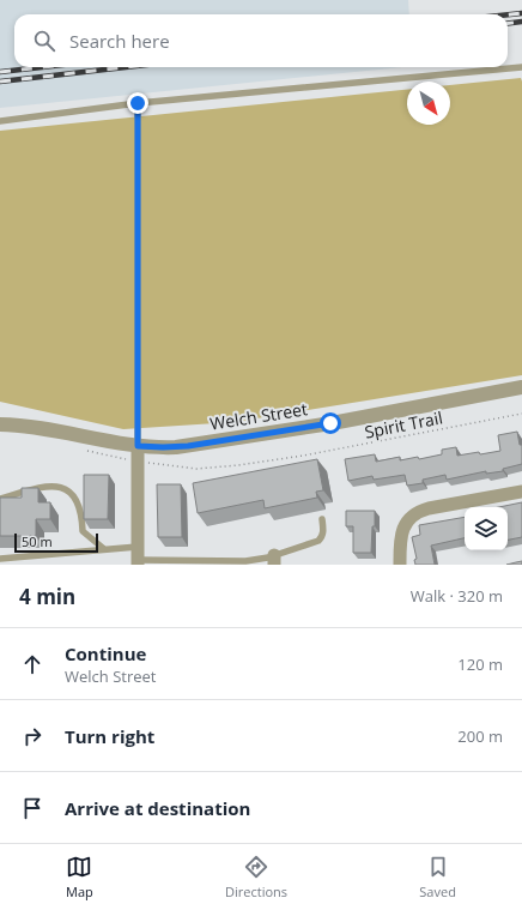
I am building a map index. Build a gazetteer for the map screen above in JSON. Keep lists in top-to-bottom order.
{
  "streets": {
    "street": ["Welch Street"],
    "path": ["Spirit Trail"]
  },
  "scale_bar": "50 m",
  "north": "bottom right",
  "page": {
    "search": "Search here",
    "scale": "50 m",
    "heading": ["4 min", "Walk · 320 m"],
    "list": [
      ["Continue", "Welch Street", "120 m"],
      ["Turn right", "200 m"],
      "Arrive at destination"
    ],
    "nav": ["Map", "Directions", "Saved"]
  }
}
